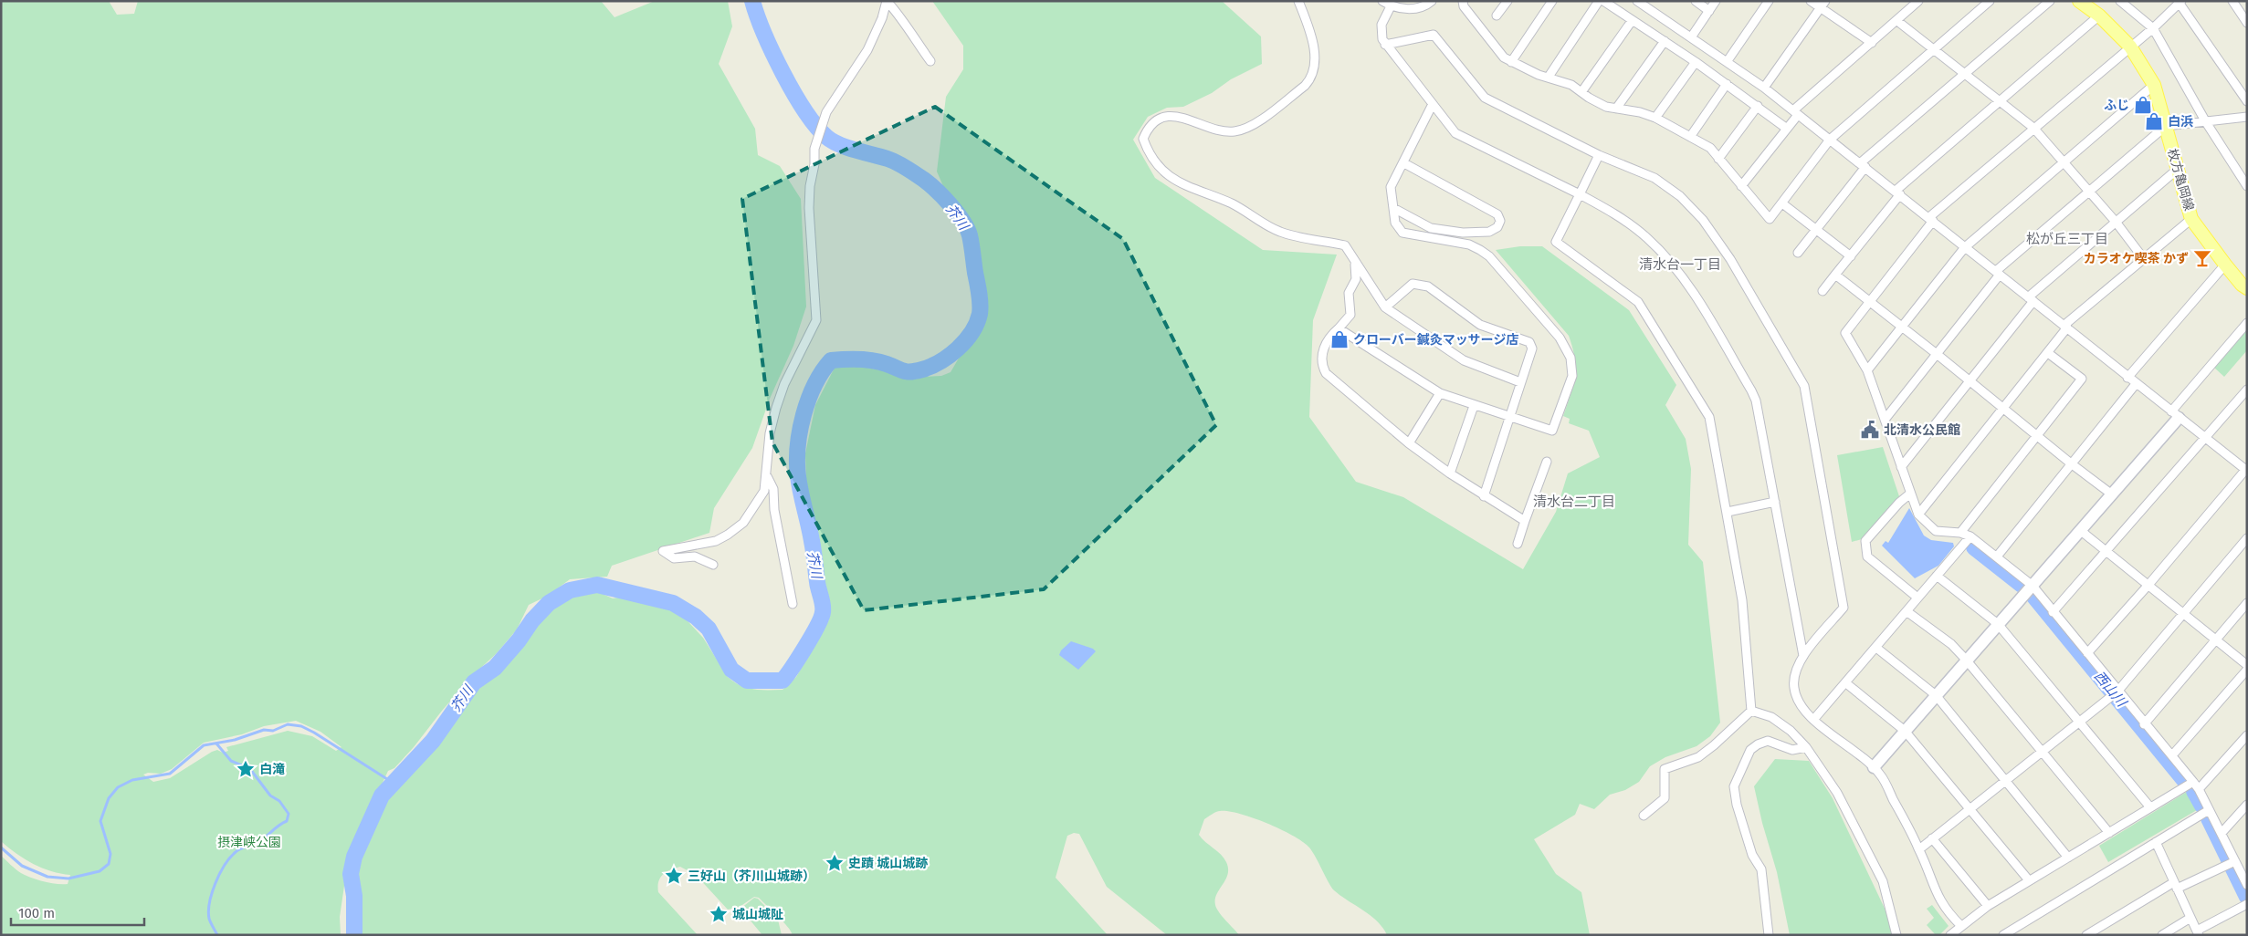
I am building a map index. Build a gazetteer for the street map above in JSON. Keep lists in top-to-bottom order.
{
  "streets": {
    "main road": ["枚方亀岡線"]
  },
  "districts": ["松が丘三丁目", "清水台一丁目", "清水台二丁目"],
  "water": ["芥川", "西山川"],
  "parks": ["摂津峡公園"],
  "places": {
    "shop": ["ふじ", "白浜", "クローバー鍼灸マッサージ店"],
    "bar": ["カラオケ喫茶 かず"],
    "public building": ["北清水公民館"],
    "place": [
      "白滝",
      "史蹟 城山城跡",
      "三好山（芥川山城跡）",
      "城山城阯"
    ]
  },
  "scale_bar": "100 m"
}
